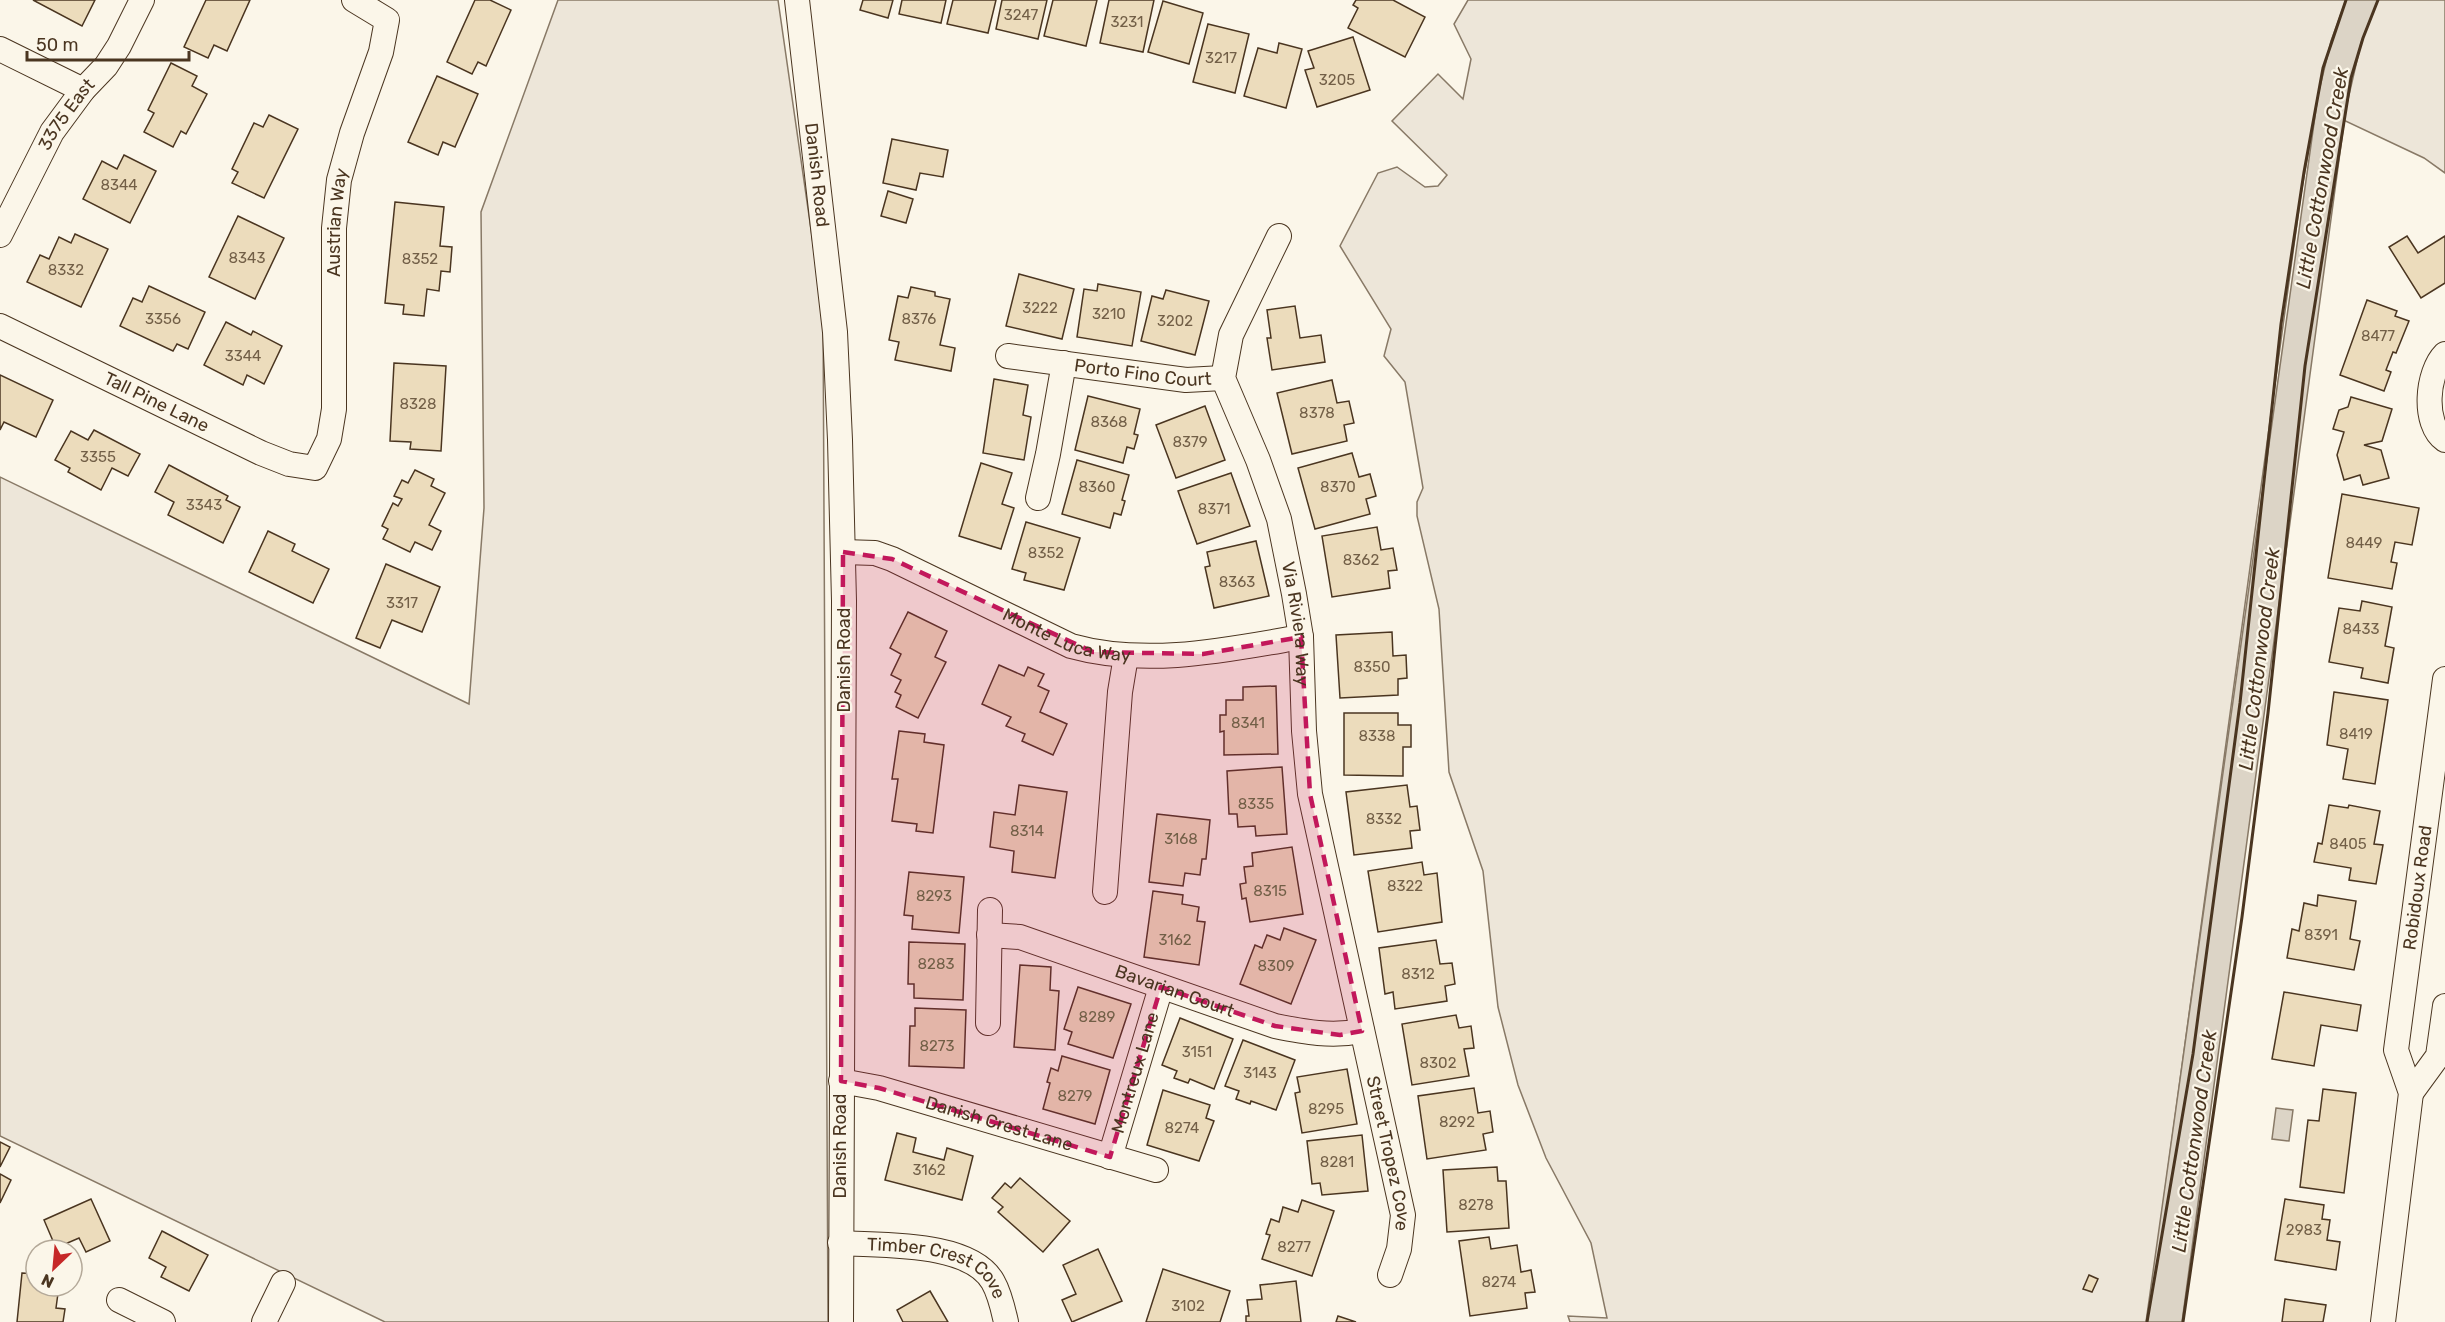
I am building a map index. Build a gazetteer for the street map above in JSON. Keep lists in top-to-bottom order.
{
  "streets": {
    "street": [
      "3375 East",
      "Danish Road",
      "Austrian Way",
      "Porto Fino Court",
      "Tall Pine Lane",
      "Via Riviera Way",
      "Monte Luca Way",
      "Robidoux Road",
      "Bavarian Court",
      "Montreux Lane",
      "Danish Crest Lane",
      "Street Tropez Cove",
      "Timber Crest Cove"
    ]
  },
  "crossings": [
    ["Danish Road", "Monte Luca Way"],
    ["Danish Road", "Danish Crest Lane"],
    ["Danish Road", "Timber Crest Cove"],
    ["Austrian Way", "Tall Pine Lane"],
    ["Porto Fino Court", "Via Riviera Way"],
    ["Via Riviera Way", "Monte Luca Way"],
    ["Via Riviera Way", "Bavarian Court"],
    ["Via Riviera Way", "Street Tropez Cove"],
    ["Bavarian Court", "Montreux Lane"],
    ["Bavarian Court", "Street Tropez Cove"],
    ["Montreux Lane", "Danish Crest Lane"]
  ],
  "water": ["Little Cottonwood Creek"],
  "house_numbers": [
    "3247",
    "3231",
    "3217",
    "3205",
    "8344",
    "8343",
    "8352",
    "8332",
    "3222",
    "3210",
    "3356",
    "8376",
    "3202",
    "8477",
    "3344",
    "8328",
    "8378",
    "8368",
    "8379",
    "3355",
    "8360",
    "8370",
    "3343",
    "8371",
    "8449",
    "8352",
    "8362",
    "8363",
    "3317",
    "8433",
    "8350",
    "8341",
    "8419",
    "8338",
    "8335",
    "8332",
    "8314",
    "3168",
    "8405",
    "8322",
    "8315",
    "8293",
    "8391",
    "3162",
    "8283",
    "8309",
    "8312",
    "8289",
    "8273",
    "3151",
    "8302",
    "3143",
    "8279",
    "8295",
    "8292",
    "8274",
    "8281",
    "3162",
    "8278",
    "2983",
    "8277",
    "8274",
    "3102"
  ],
  "scale_bar": "50 m",
  "north": "bottom left"
}
